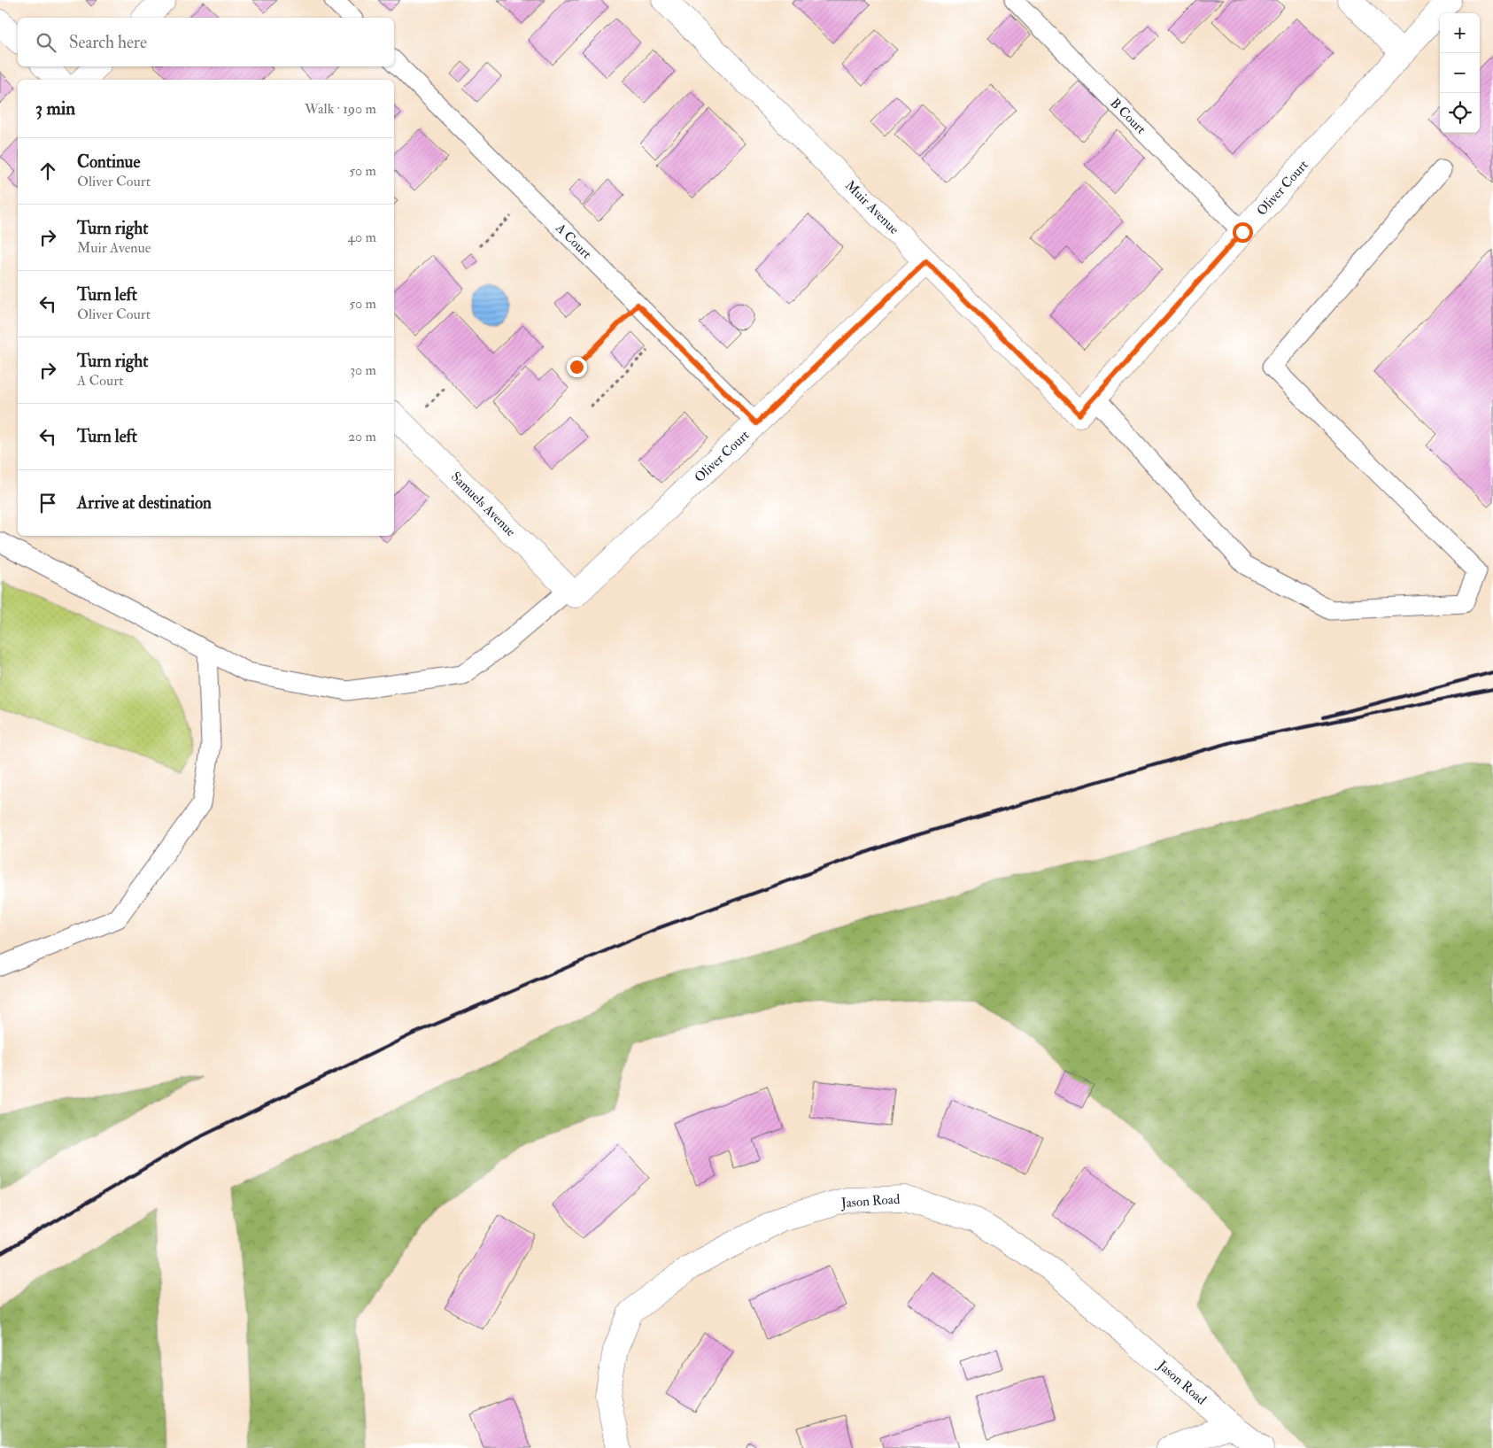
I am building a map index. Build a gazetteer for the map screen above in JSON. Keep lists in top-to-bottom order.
{
  "streets": {
    "street": [
      "Oliver Court",
      "Muir Avenue",
      "Samuels Avenue",
      "Jason Road"
    ],
    "lane": ["B Court", "A Court"]
  },
  "crossings": [
    ["B Court", "Oliver Court"],
    ["Oliver Court", "Muir Avenue"],
    ["Oliver Court", "A Court"],
    ["Oliver Court", "Samuels Avenue"]
  ],
  "page": {
    "map_buttons": ["+", "−"],
    "search": "Search here",
    "heading": ["3 min", "Walk · 190 m"],
    "list": [
      ["Continue", "Oliver Court", "50 m"],
      ["Turn right", "Muir Avenue", "40 m"],
      ["Turn left", "Oliver Court", "50 m"],
      ["Turn right", "A Court", "30 m"],
      ["Turn left", "20 m"],
      "Arrive at destination"
    ]
  }
}
